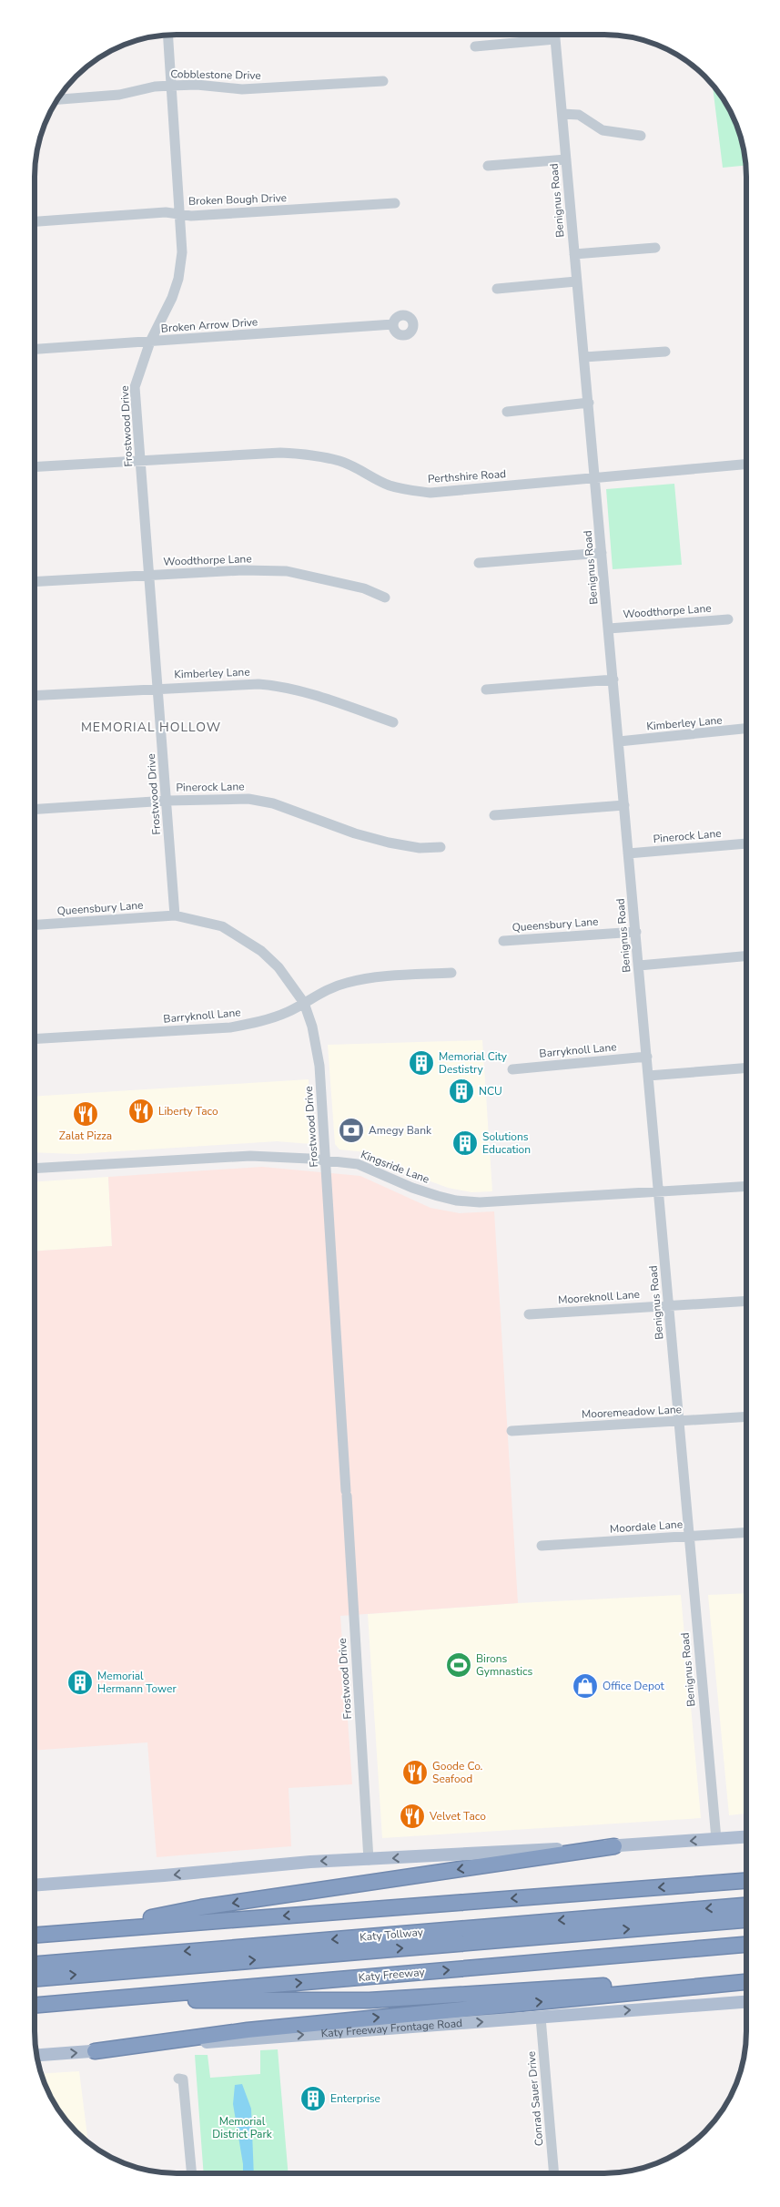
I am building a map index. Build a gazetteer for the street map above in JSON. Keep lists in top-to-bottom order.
{
  "streets": {
    "highway": ["Katy Tollway", "Katy Freeway"],
    "main road": ["Katy Freeway Frontage Road"],
    "street": [
      "Cobblestone Drive",
      "Broken Bough Drive",
      "Benignus Road",
      "Broken Arrow Drive",
      "Frostwood Drive",
      "Perthshire Road",
      "Woodthorpe Lane",
      "Kimberley Lane",
      "Pinerock Lane",
      "Queensbury Lane",
      "Barryknoll Lane",
      "Kingsride Lane",
      "Mooreknoll Lane",
      "Mooremeadow Lane",
      "Moordale Lane",
      "Conrad Sauer Drive"
    ]
  },
  "crossings": [
    ["Cobblestone Drive", "Frostwood Drive"],
    ["Broken Bough Drive", "Frostwood Drive"],
    ["Benignus Road", "Perthshire Road"],
    ["Benignus Road", "Woodthorpe Lane"],
    ["Benignus Road", "Kimberley Lane"],
    ["Benignus Road", "Pinerock Lane"],
    ["Benignus Road", "Queensbury Lane"],
    ["Benignus Road", "Barryknoll Lane"],
    ["Benignus Road", "Kingsride Lane"],
    ["Benignus Road", "Mooreknoll Lane"],
    ["Benignus Road", "Mooremeadow Lane"],
    ["Benignus Road", "Moordale Lane"],
    ["Broken Arrow Drive", "Frostwood Drive"],
    ["Frostwood Drive", "Perthshire Road"],
    ["Frostwood Drive", "Woodthorpe Lane"],
    ["Frostwood Drive", "Kimberley Lane"],
    ["Frostwood Drive", "Pinerock Lane"],
    ["Frostwood Drive", "Queensbury Lane"],
    ["Frostwood Drive", "Barryknoll Lane"],
    ["Frostwood Drive", "Kingsride Lane"],
    ["Katy Freeway Frontage Road", "Conrad Sauer Drive"]
  ],
  "one_way": ["Katy Freeway Frontage Road"],
  "districts": ["MEMORIAL HOLLOW"],
  "parks": ["Memorial District Park"],
  "places": {
    "building": [
      "Memorial City Destistry",
      "NCU",
      "Solutions Education",
      "Memorial Hermann Tower",
      "Enterprise"
    ],
    "restaurant": [
      "Liberty Taco",
      "Zalat Pizza",
      "Goode Co. Seafood",
      "Velvet Taco"
    ],
    "bank": ["Amegy Bank"],
    "sports": ["Birons Gymnastics"],
    "shop": ["Office Depot"]
  }
}
